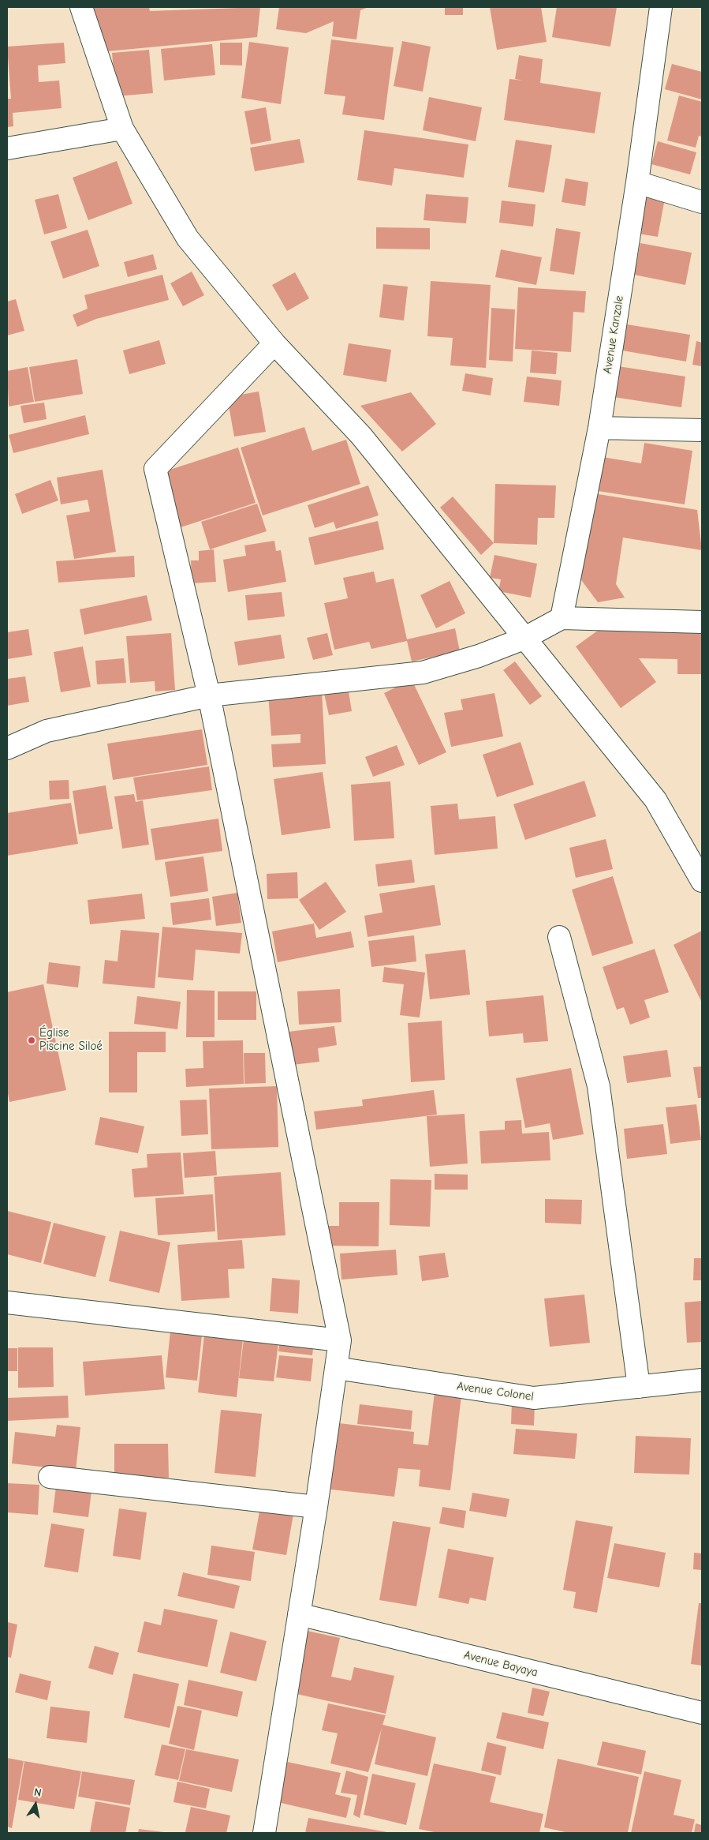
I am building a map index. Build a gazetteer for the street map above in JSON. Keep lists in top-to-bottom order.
{
  "streets": {
    "street": ["Avenue Kanzale", "Avenue Colonel", "Avenue Bayaya"]
  },
  "places": ["Église Piscine Siloé"],
  "north": "top"
}
